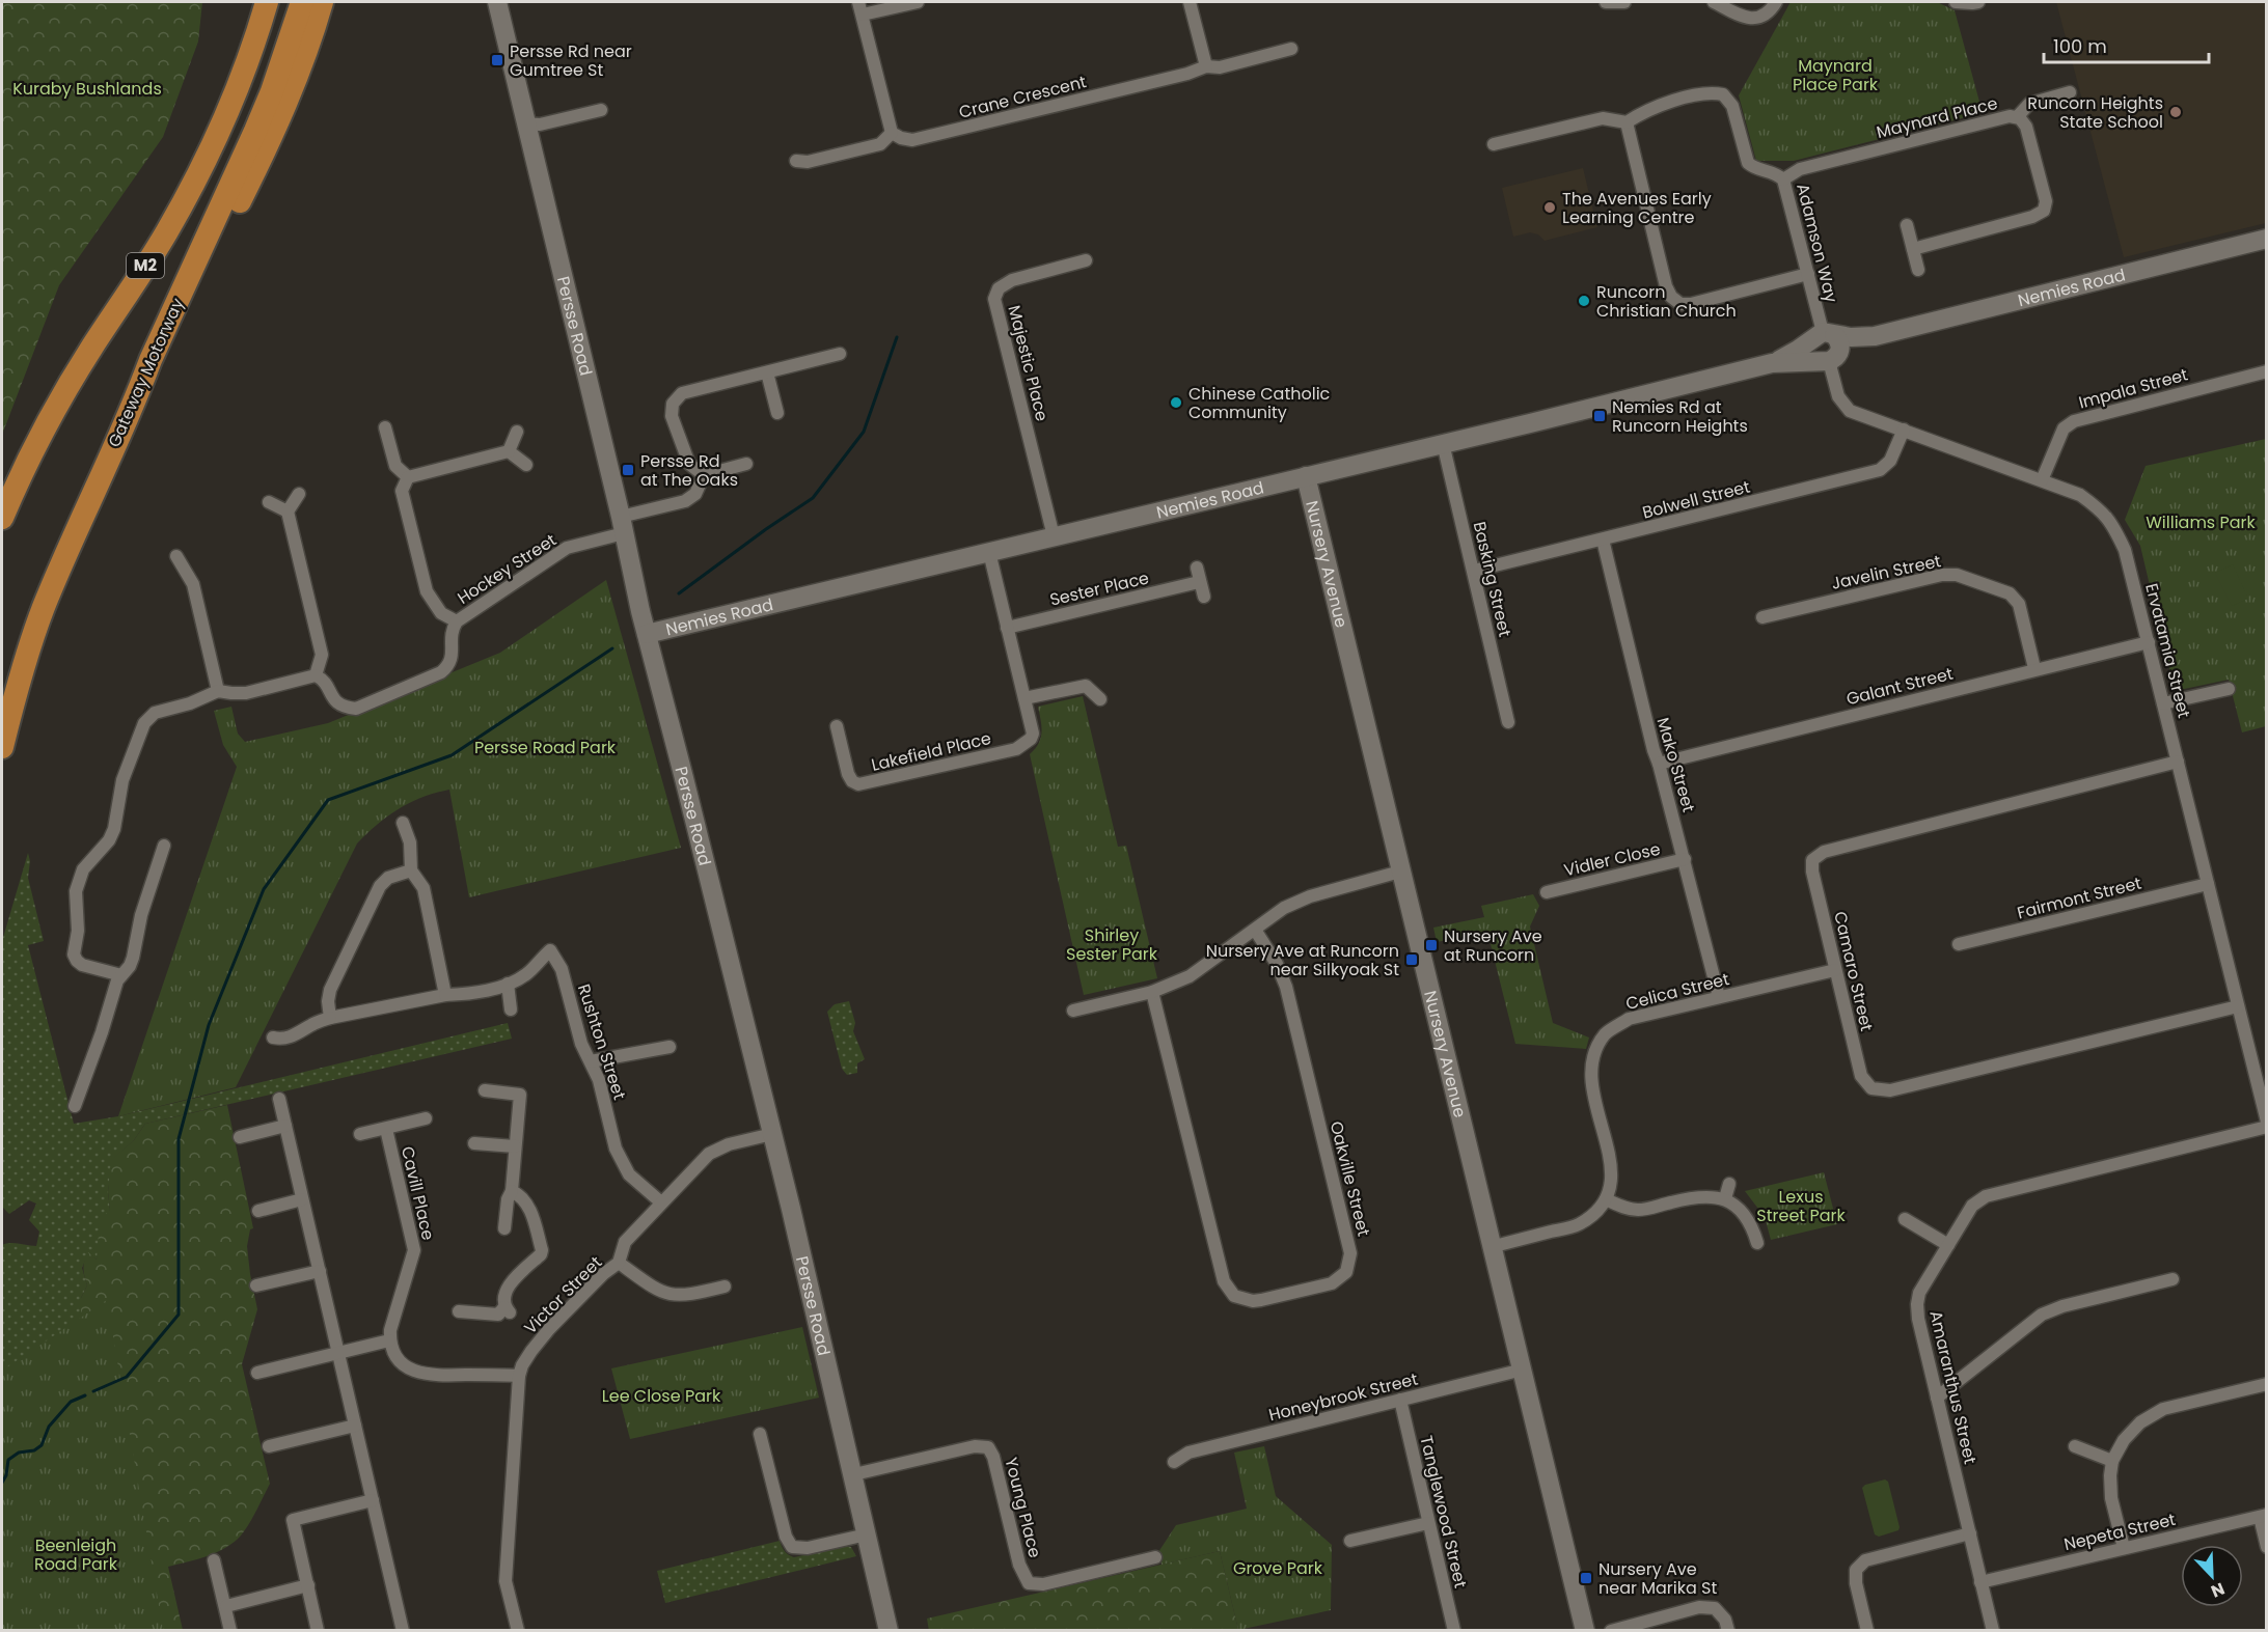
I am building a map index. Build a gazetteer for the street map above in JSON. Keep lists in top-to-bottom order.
{
  "streets": {
    "highway": ["M2", "Gateway Motorway"],
    "street": [
      "Crane Crescent",
      "Maynard Place",
      "Adamson Way",
      "Nemies Road",
      "Persse Road",
      "Majestic Place",
      "Impala Street",
      "Bolwell Street",
      "Nursery Avenue",
      "Hockey Street",
      "Javelin Street",
      "Basking Street",
      "Sester Place",
      "Ervatamia Street",
      "Galant Street",
      "Lakefield Place",
      "Mako Street",
      "Vidler Close",
      "Fairmont Street",
      "Camaro Street",
      "Celica Street",
      "Rushton Street",
      "Oakville Street",
      "Cavill Place",
      "Victor Street",
      "Amaranthus Street",
      "Honeybrook Street",
      "Young Place",
      "Tanglewood Street",
      "Nepeta Street"
    ]
  },
  "crossings": [
    ["Maynard Place", "Adamson Way"],
    ["Adamson Way", "Nemies Road"],
    ["Nemies Road", "Persse Road"],
    ["Nemies Road", "Majestic Place"],
    ["Nemies Road", "Nursery Avenue"],
    ["Nemies Road", "Basking Street"],
    ["Nemies Road", "Ervatamia Street"],
    ["Nemies Road", "Lakefield Place"],
    ["Persse Road", "Hockey Street"],
    ["Persse Road", "Victor Street"],
    ["Persse Road", "Young Place"],
    ["Impala Street", "Ervatamia Street"],
    ["Bolwell Street", "Basking Street"],
    ["Bolwell Street", "Ervatamia Street"],
    ["Bolwell Street", "Mako Street"],
    ["Nursery Avenue", "Honeybrook Street"],
    ["Javelin Street", "Galant Street"],
    ["Sester Place", "Lakefield Place"],
    ["Ervatamia Street", "Galant Street"],
    ["Ervatamia Street", "Fairmont Street"],
    ["Ervatamia Street", "Camaro Street"],
    ["Ervatamia Street", "Amaranthus Street"],
    ["Galant Street", "Mako Street"],
    ["Mako Street", "Vidler Close"],
    ["Mako Street", "Celica Street"],
    ["Camaro Street", "Celica Street"],
    ["Rushton Street", "Victor Street"],
    ["Amaranthus Street", "Nepeta Street"],
    ["Honeybrook Street", "Tanglewood Street"]
  ],
  "parks": [
    "Maynard Place Park",
    "Kuraby Bushlands",
    "Williams Park",
    "Persse Road Park",
    "Shirley Sester Park",
    "Lexus Street Park",
    "Lee Close Park",
    "Beenleigh Road Park",
    "Grove Park"
  ],
  "places": {
    "transit": [
      "Persse Rd near Gumtree St",
      "Nemies Rd at Runcorn Heights",
      "Persse Rd at The Oaks",
      "Nursery Ave at Runcorn",
      "Nursery Ave at Runcorn near Silkyoak St",
      "Nursery Ave near Marika St"
    ],
    "other": [
      "Runcorn Heights State School",
      "The Avenues Early Learning Centre",
      "Runcorn Christian Church",
      "Chinese Catholic Community"
    ]
  },
  "scale_bar": "100 m",
  "north": "bottom right"
}
